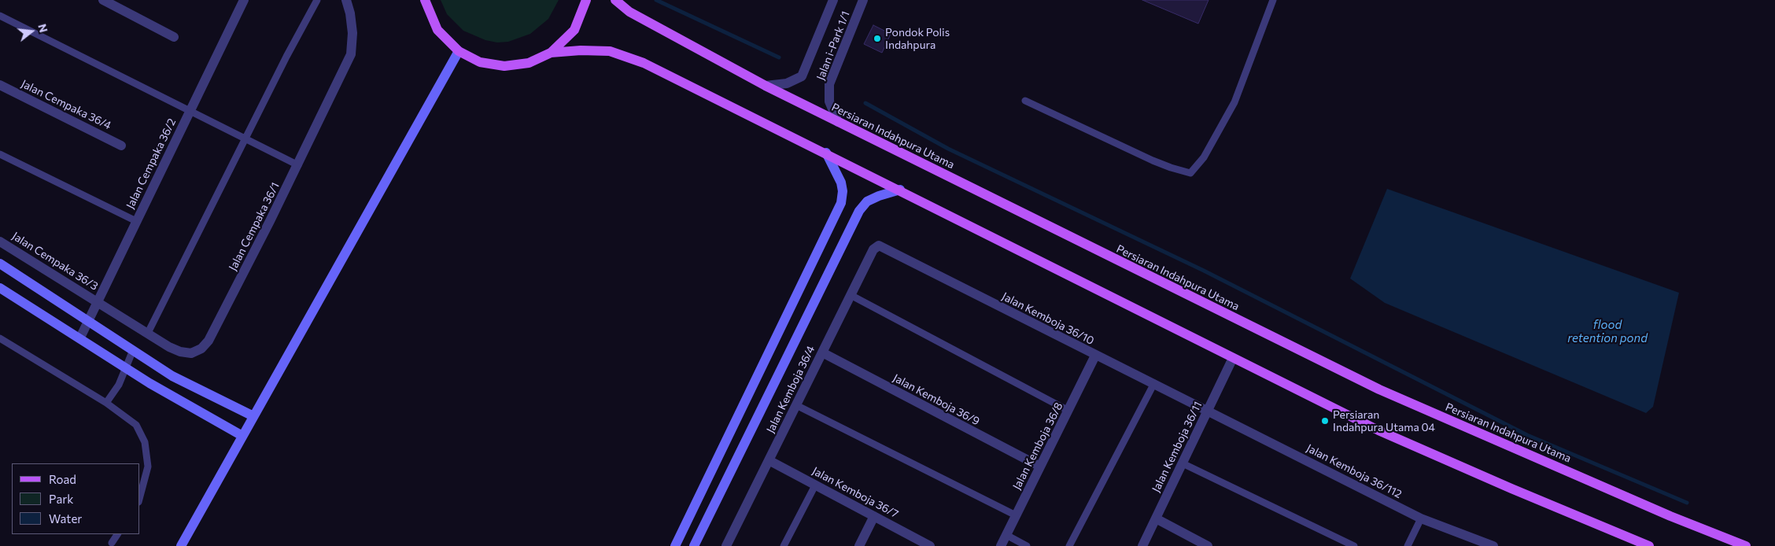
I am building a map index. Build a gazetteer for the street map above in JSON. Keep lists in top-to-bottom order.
{
  "streets": {
    "main road": ["Persiaran Indahpura Utama"],
    "street": [
      "Jalan i-Park 1/1",
      "Jalan Cempaka 36/4",
      "Jalan Cempaka 36/2",
      "Jalan Cempaka 36/1",
      "Jalan Cempaka 36/3",
      "Jalan Kemboja 36/10",
      "Jalan Kemboja 36/4",
      "Jalan Kemboja 36/9",
      "Jalan Kemboja 36/8",
      "Jalan Kemboja 36/11",
      "Jalan Kemboja 36/112",
      "Jalan Kemboja 36/7"
    ]
  },
  "crossings": [
    ["Jalan i-Park 1/1", "Persiaran Indahpura Utama"],
    ["Jalan Cempaka 36/2", "Jalan Cempaka 36/1"],
    ["Jalan Cempaka 36/2", "Jalan Cempaka 36/3"],
    ["Jalan Cempaka 36/1", "Jalan Cempaka 36/3"],
    ["Jalan Kemboja 36/10", "Jalan Kemboja 36/4"],
    ["Jalan Kemboja 36/10", "Jalan Kemboja 36/8"],
    ["Jalan Kemboja 36/10", "Jalan Kemboja 36/11"],
    ["Jalan Kemboja 36/10", "Jalan Kemboja 36/112"],
    ["Jalan Kemboja 36/4", "Jalan Kemboja 36/9"],
    ["Jalan Kemboja 36/4", "Jalan Kemboja 36/7"],
    ["Jalan Kemboja 36/9", "Jalan Kemboja 36/8"],
    ["Jalan Kemboja 36/11", "Jalan Kemboja 36/112"]
  ],
  "water": ["flood retention pond"],
  "places": ["Pondok Polis Indahpura", "Persiaran Indahpura Utama 04"],
  "legend": ["Road", "Park", "Water"],
  "north": "right"
}
